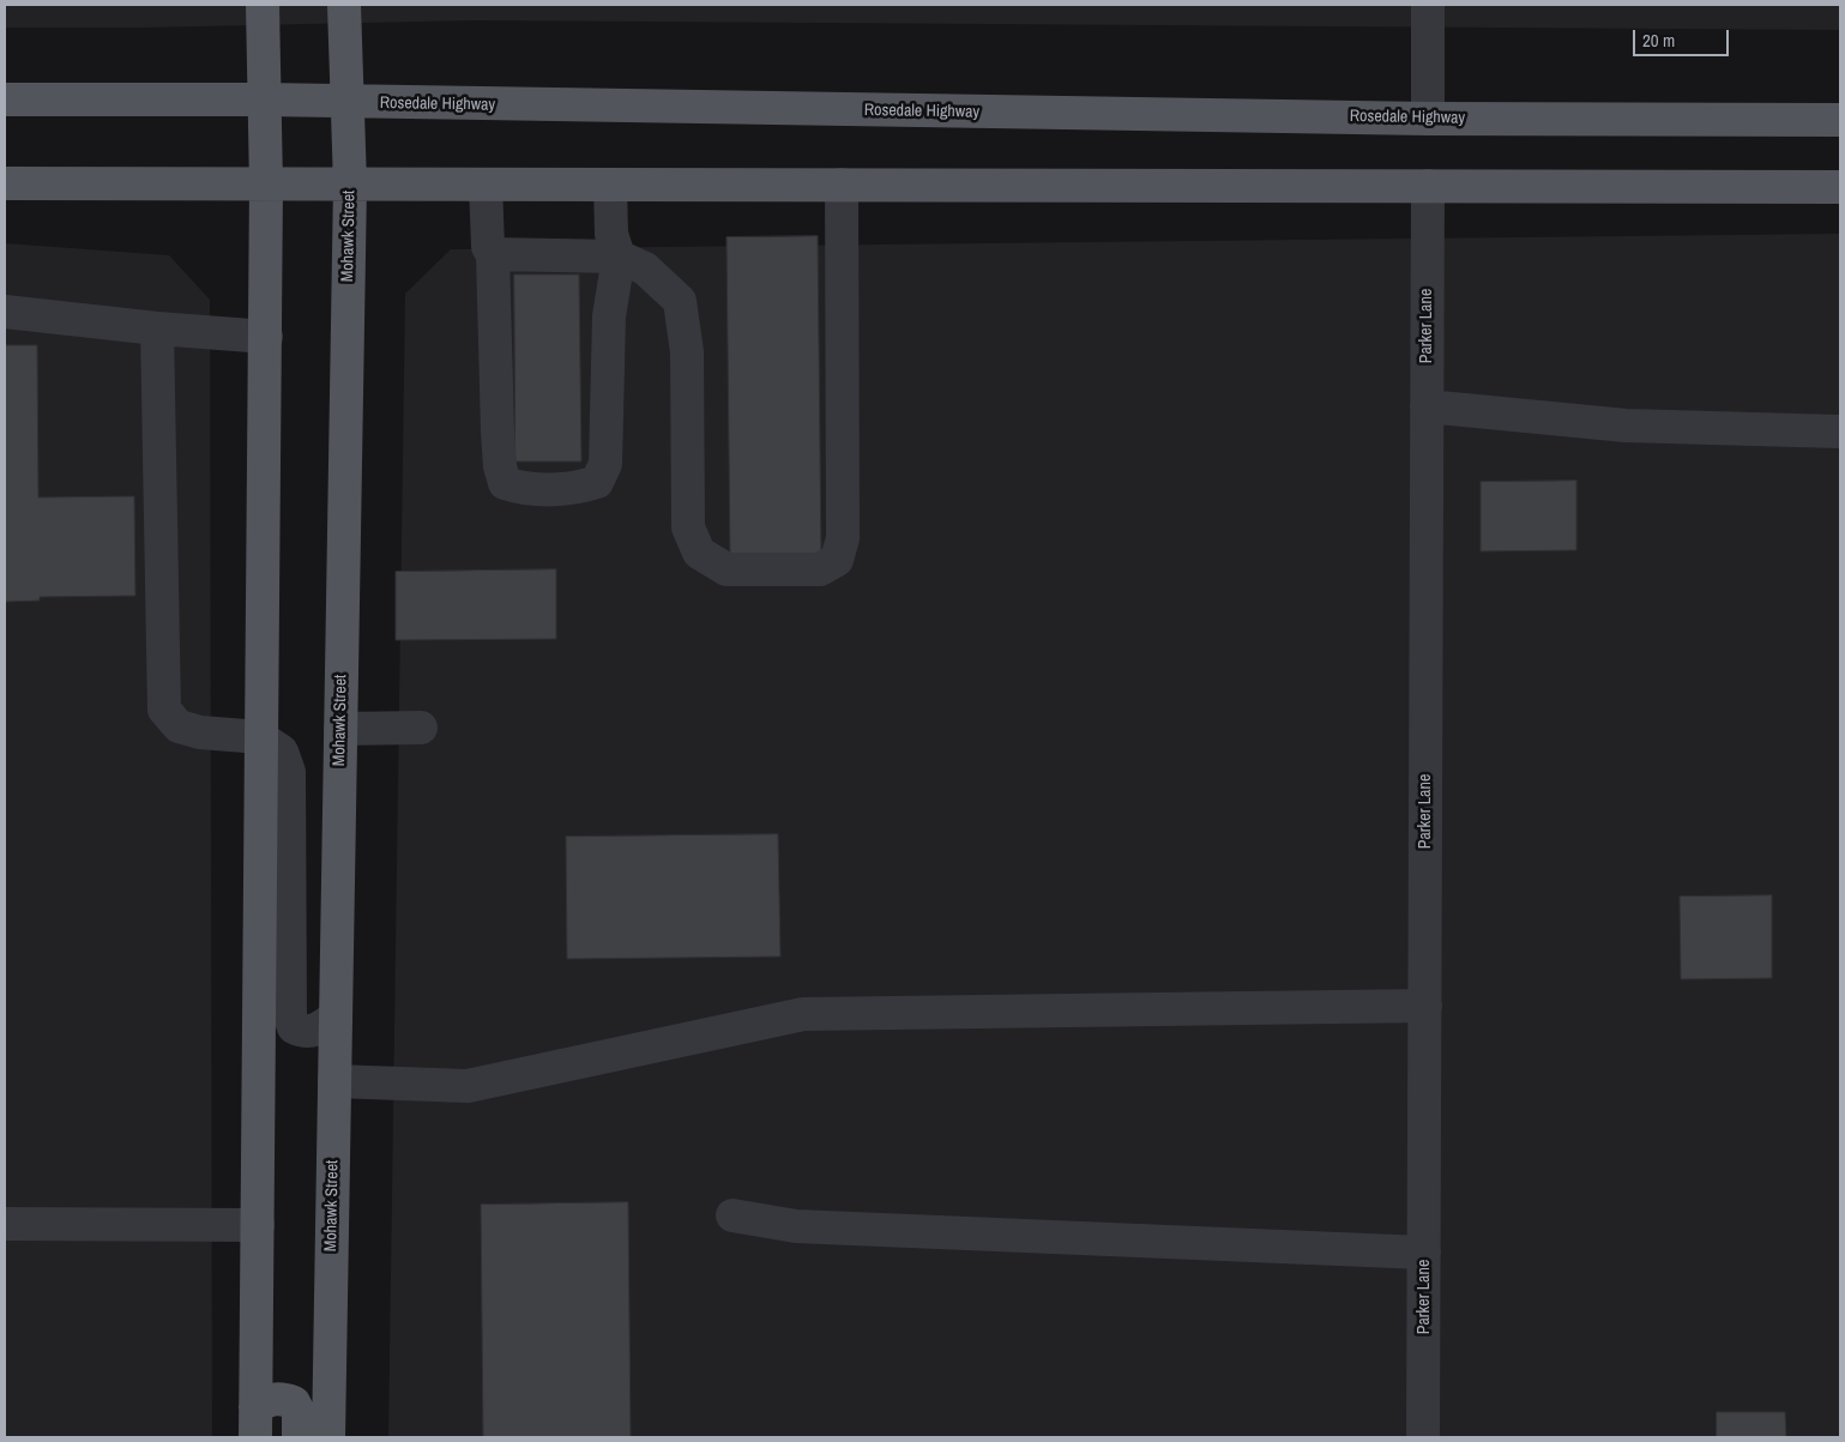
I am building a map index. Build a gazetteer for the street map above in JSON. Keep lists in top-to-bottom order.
{
  "streets": {
    "main road": ["Rosedale Highway", "Mohawk Street"],
    "street": ["Parker Lane"]
  },
  "crossings": [
    ["Rosedale Highway", "Mohawk Street"]
  ],
  "scale_bar": "20 m"
}
